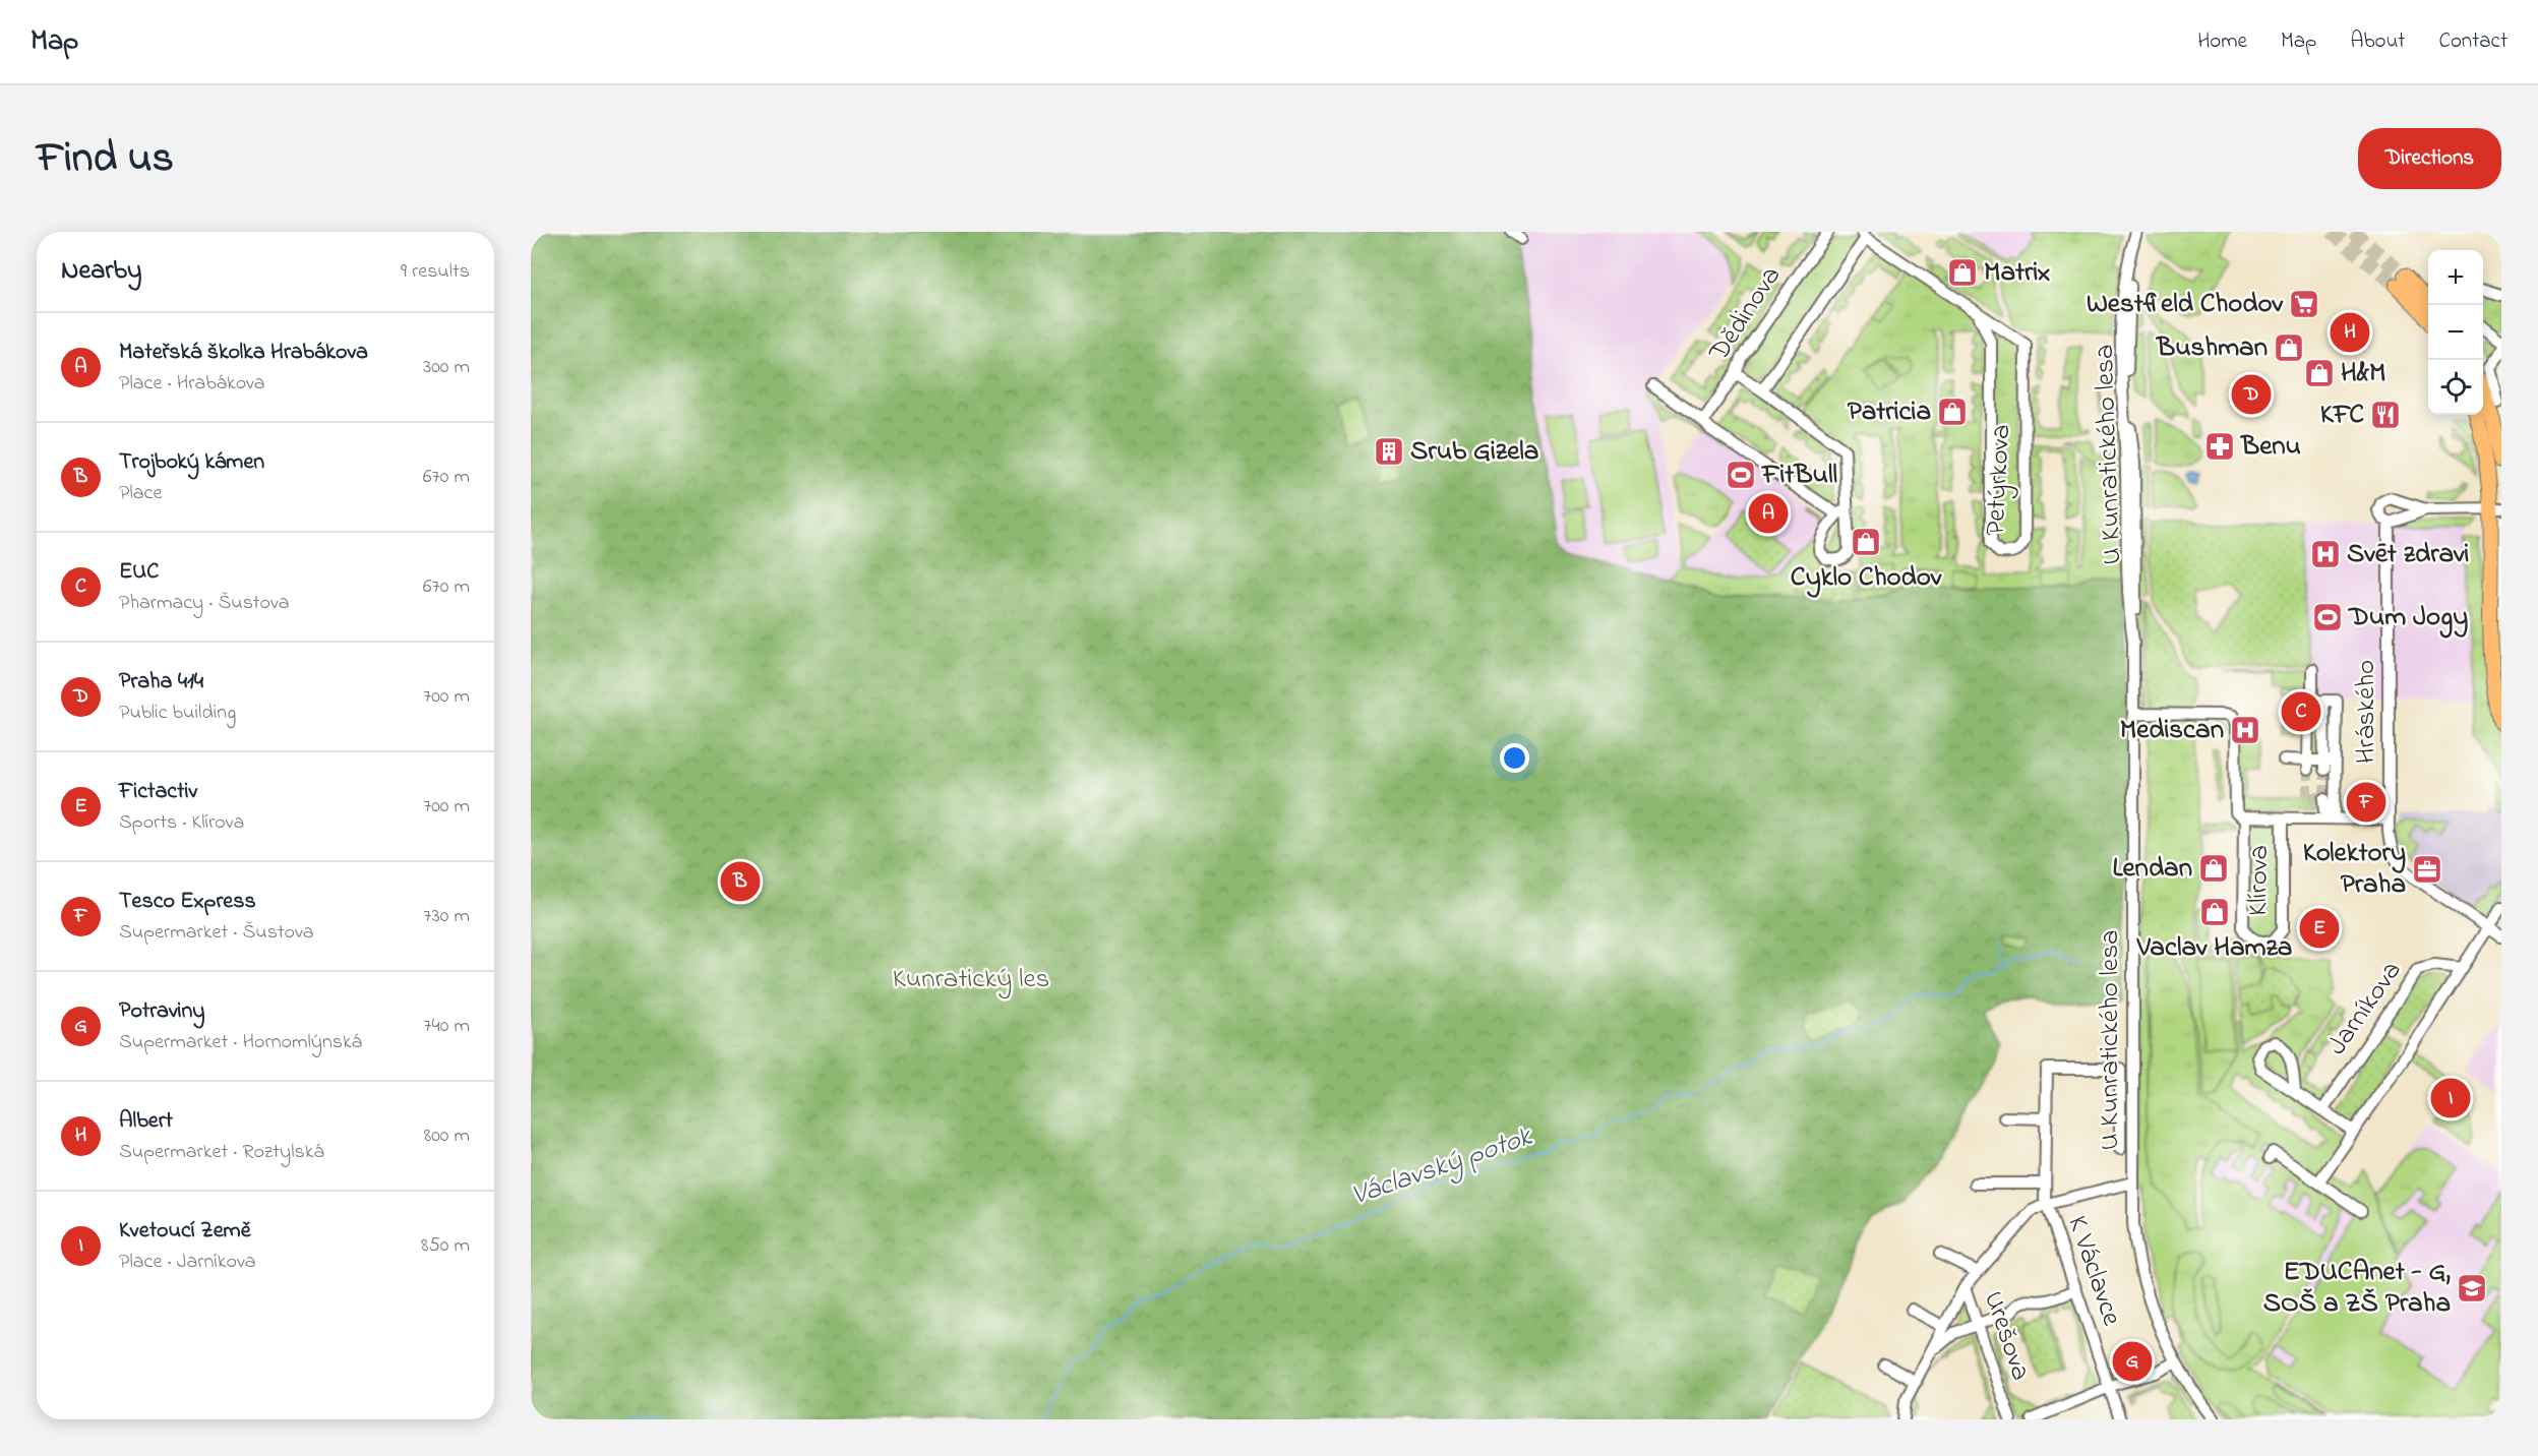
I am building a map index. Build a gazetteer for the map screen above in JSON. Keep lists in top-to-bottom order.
{
  "streets": {
    "street": [
      "Dědinova",
      "U Kunratického lesa",
      "Petýrkova",
      "Hráského",
      "Klírova",
      "Jarníkova",
      "K Václavce",
      "Urešova"
    ]
  },
  "crossings": [
    ["Dědinova", "Petýrkova"],
    ["U Kunratického lesa", "Klírova"],
    ["U Kunratického lesa", "Urešova"],
    ["Hráského", "Jarníkova"],
    ["K Václavce", "Urešova"]
  ],
  "water": ["Václavský potok"],
  "parks": ["Kunratický les"],
  "places": {
    "shop": [
      "Matrix",
      "Bushman",
      "H&M",
      "Patricia",
      "Cyklo Chodov",
      "Lendan",
      "Vaclav Hamza"
    ],
    "supermarket": ["Westfield Chodov"],
    "restaurant": ["KFC"],
    "pharmacy": ["Benu"],
    "building": ["Srub Gizela"],
    "sports": ["FitBull", "Dum Jogy"],
    "hospital": ["Svēt zdravi", "Mediscan"],
    "office": ["Kolektory Praha"],
    "school or university": ["EDUCAnet - G, SOŠ a ZŠ Praha"]
  },
  "page": {
    "header": "Map",
    "nav": [
      "Home",
      "Map",
      "About",
      "Contact"
    ],
    "title": "Find us",
    "buttons": "Directions",
    "heading": ["Nearby", "9 results"],
    "map_buttons": ["+", "−"],
    "pins": [
      "H",
      "D",
      "A",
      "C",
      "F",
      "B",
      "E",
      "I",
      "G"
    ],
    "list": [
      {
        "mark": "A",
        "name": "Mateřská školka Hrabákova",
        "note": "Place · Hrabákova",
        "value": "300 m"
      },
      {
        "mark": "B",
        "name": "Trojboký kámen",
        "note": "Place",
        "value": "670 m"
      },
      {
        "mark": "C",
        "name": "EUC",
        "note": "Pharmacy · Šustova",
        "value": "670 m"
      },
      {
        "mark": "D",
        "name": "Praha 414",
        "note": "Public building",
        "value": "700 m"
      },
      {
        "mark": "E",
        "name": "Fictactiv",
        "note": "Sports · Klírova",
        "value": "700 m"
      },
      {
        "mark": "F",
        "name": "Tesco Express",
        "note": "Supermarket · Šustova",
        "value": "730 m"
      },
      {
        "mark": "G",
        "name": "Potraviny",
        "note": "Supermarket · Hornomlýnská",
        "value": "740 m"
      },
      {
        "mark": "H",
        "name": "Albert",
        "note": "Supermarket · Roztylská",
        "value": "800 m"
      },
      {
        "mark": "I",
        "name": "Kvetoucí Země",
        "note": "Place · Jarníkova",
        "value": "850 m"
      }
    ]
  }
}
